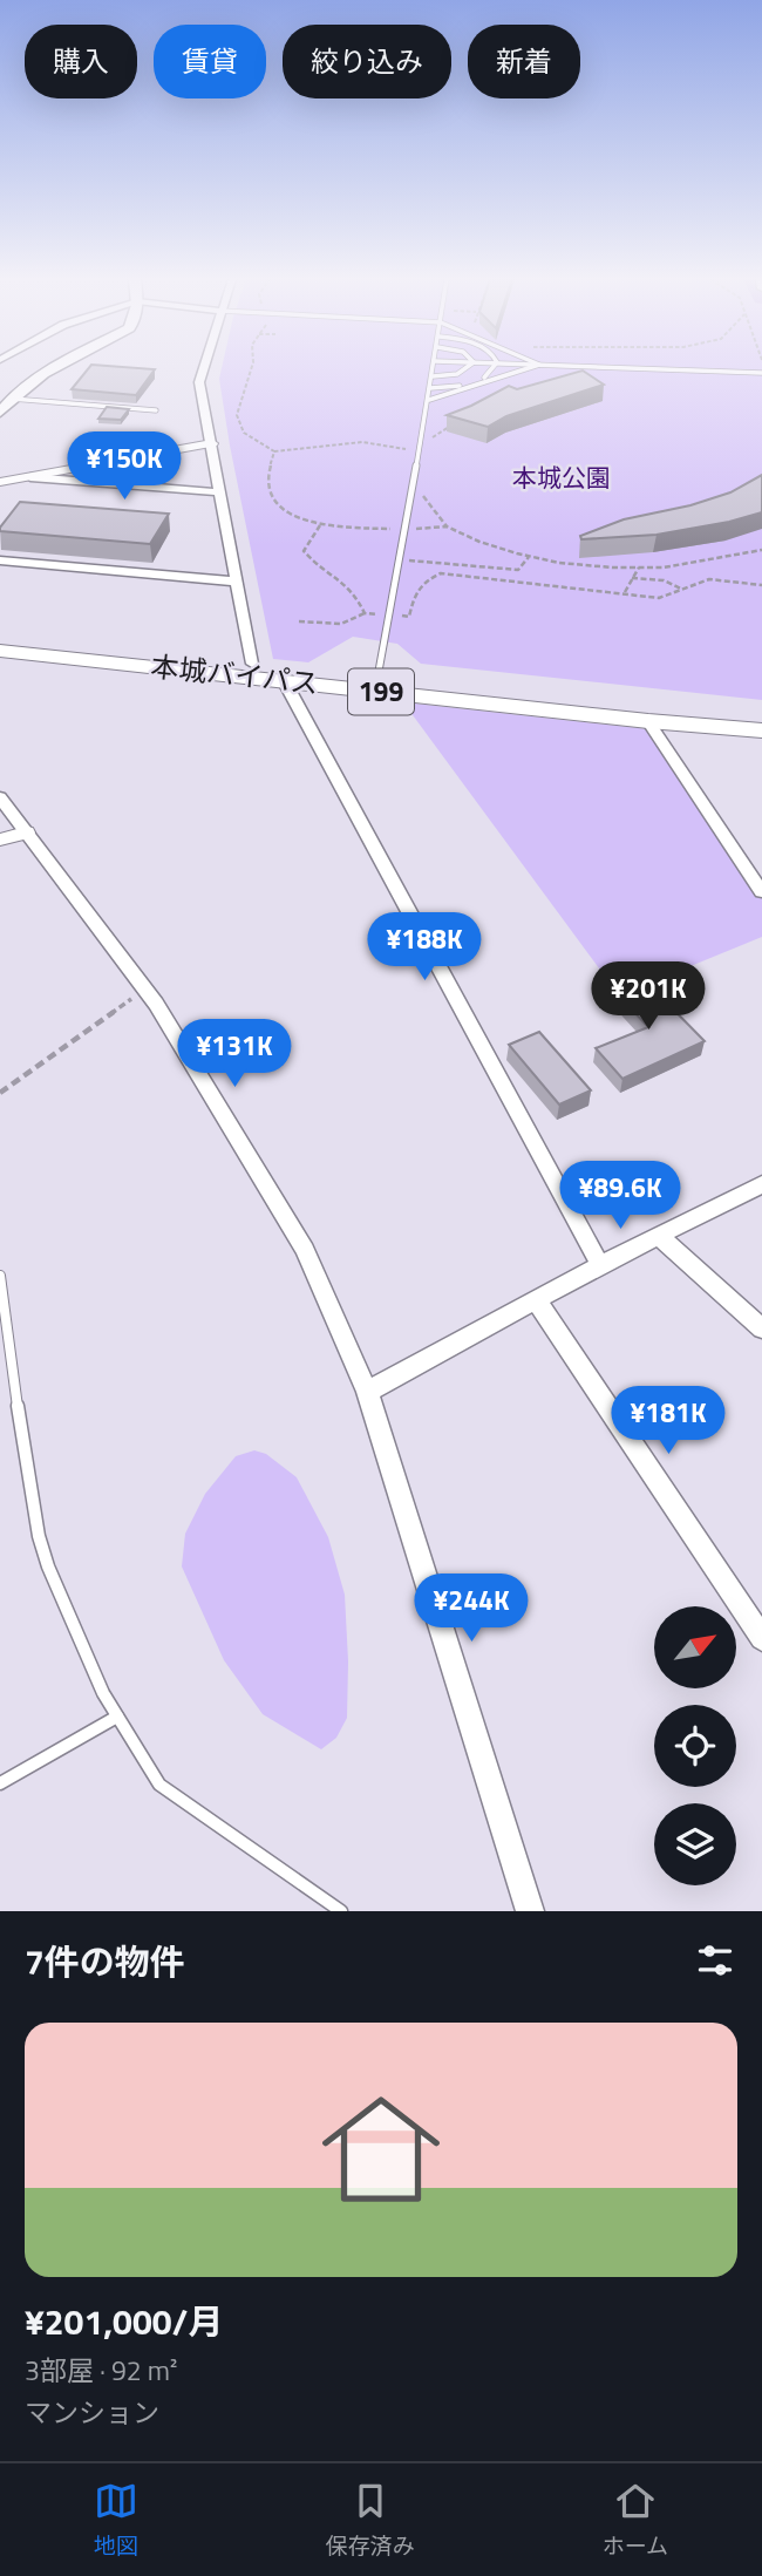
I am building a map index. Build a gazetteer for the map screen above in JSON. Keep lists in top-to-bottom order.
{
  "streets": {
    "highway": ["本城バイパス", "199"]
  },
  "parks": ["本城公園"],
  "north": "top right",
  "page": {
    "chip": [
      "購入",
      "賃貸",
      "絞り込み",
      "新着"
    ],
    "price": [
      "¥150K",
      "¥188K",
      "¥201K",
      "¥131K",
      "¥89.6K",
      "¥181K",
      "¥244K"
    ],
    "heading": "7件の物件",
    "list": [
      {
        "name": "¥201,000/月",
        "note": "3部屋 · 92 m² · マンション"
      }
    ],
    "tabs": ["地図", "保存済み", "ホーム"]
  }
}
